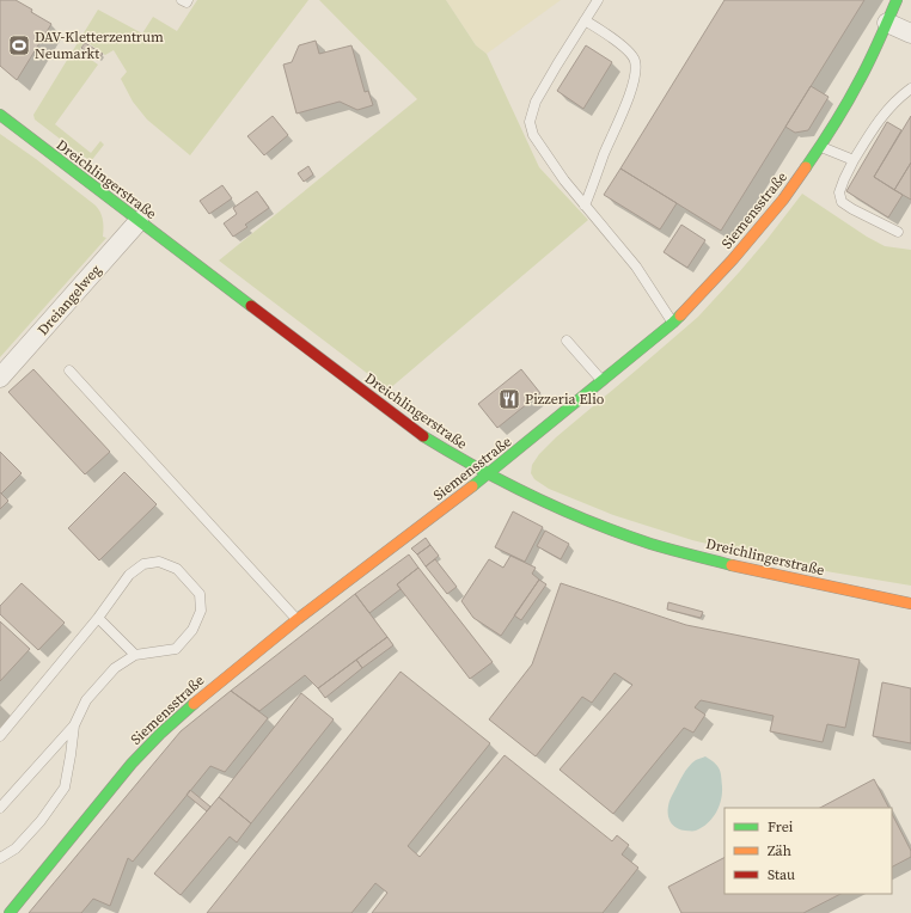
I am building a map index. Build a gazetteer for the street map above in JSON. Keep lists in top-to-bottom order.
{
  "streets": {
    "street": ["Dreichlingerstraße", "Siemensstraße", "Dreiangelweg"]
  },
  "crossings": [
    ["Dreichlingerstraße", "Siemensstraße"],
    ["Dreichlingerstraße", "Dreiangelweg"]
  ],
  "places": {
    "sports": ["DAV-Kletterzentrum Neumarkt"],
    "restaurant": ["Pizzeria Elio"]
  },
  "legend": ["Frei", "Zäh", "Stau"]
}
